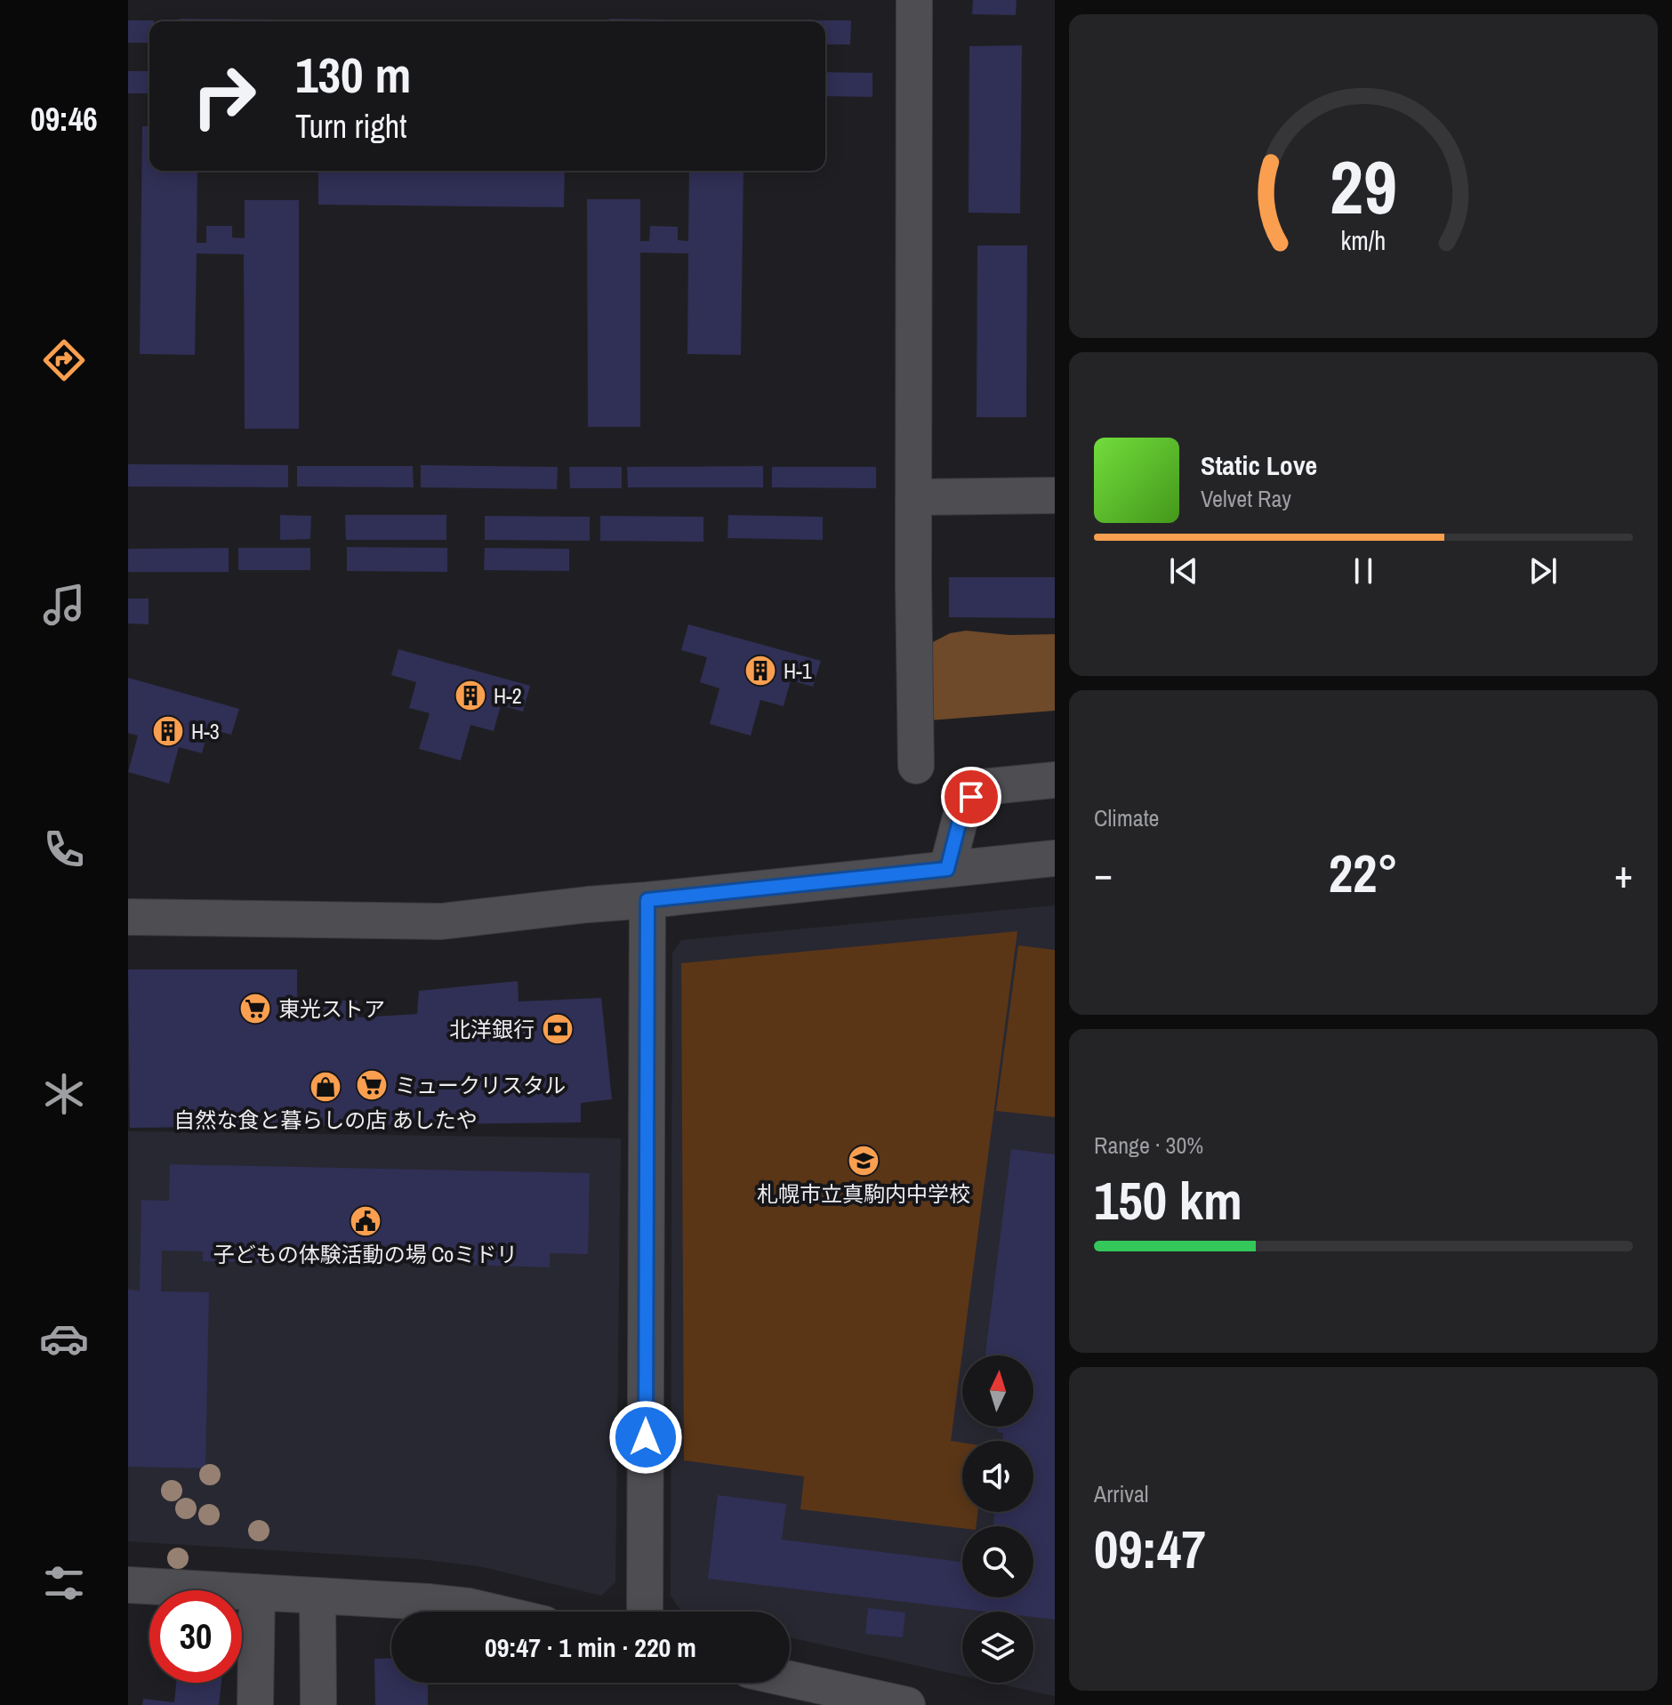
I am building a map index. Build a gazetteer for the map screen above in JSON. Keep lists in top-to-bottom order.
{
  "places": {
    "building": ["H-1", "H-2", "H-3"],
    "supermarket": ["東光ストア", "ミュークリスタル"],
    "bank": ["北洋銀行"],
    "shop": ["自然な食と暮らしの店 あしたや"],
    "school or university": ["札幌市立真駒内中学校"],
    "public building": ["子どもの体験活動の場 Coミドリ"]
  },
  "north": "top",
  "page": {
    "tabs": "09:46",
    "turn": ["130 m", "Turn right"],
    "song": ["Static Love", "Velvet Ray"],
    "tile": [
      "Climate",
      ["Range · 30%", "150 km"],
      ["Arrival", "09:47"]
    ],
    "heat": ["−", "22°", "+"],
    "limit": "30",
    "trip": "09:47 · 1 min · 220 m",
    "gauge": ["29", "km/h"]
  }
}
